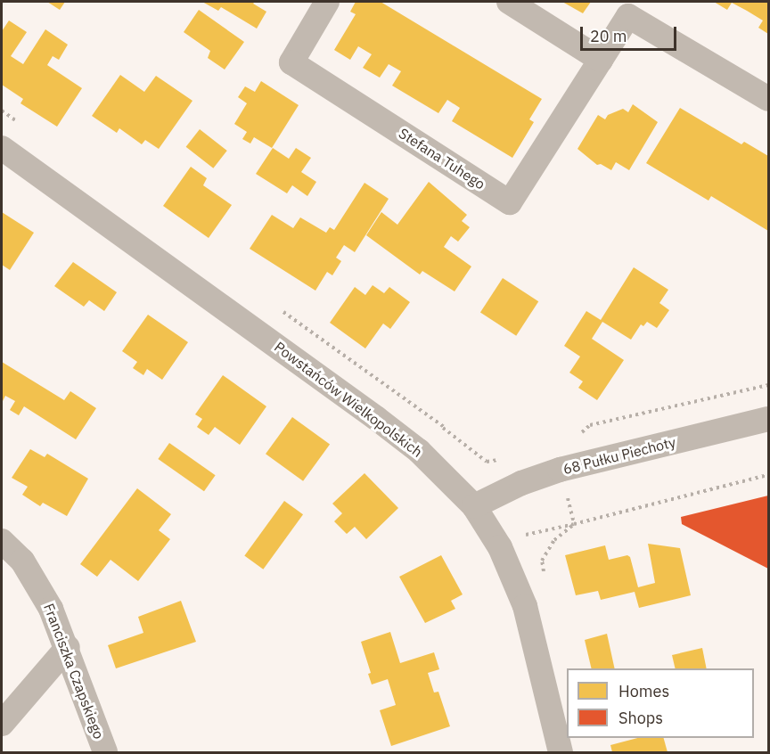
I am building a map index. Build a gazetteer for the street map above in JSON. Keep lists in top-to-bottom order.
{
  "streets": {
    "street": [
      "Stefana Tuhego",
      "Powstańców Wielkopolskich",
      "68 Pułku Piechoty",
      "Franciszka Czapskiego"
    ]
  },
  "crossings": [
    ["Powstańców Wielkopolskich", "68 Pułku Piechoty"]
  ],
  "legend": ["Homes", "Shops"],
  "scale_bar": "20 m"
}
